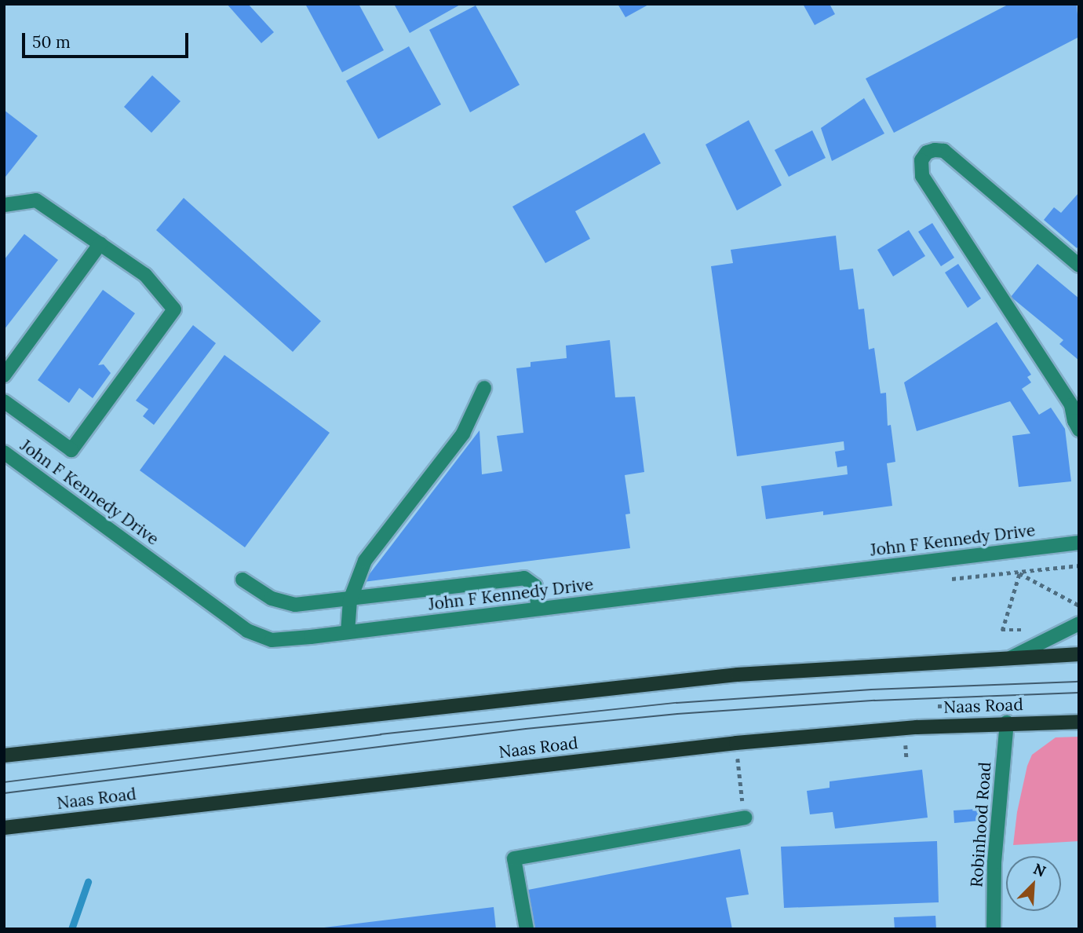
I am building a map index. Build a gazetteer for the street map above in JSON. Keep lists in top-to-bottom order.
{
  "streets": {
    "main road": ["Naas Road"],
    "street": ["John F Kennedy Drive", "Robinhood Road"]
  },
  "crossings": [
    ["Naas Road", "Robinhood Road"]
  ],
  "scale_bar": "50 m",
  "north": "top right"
}
